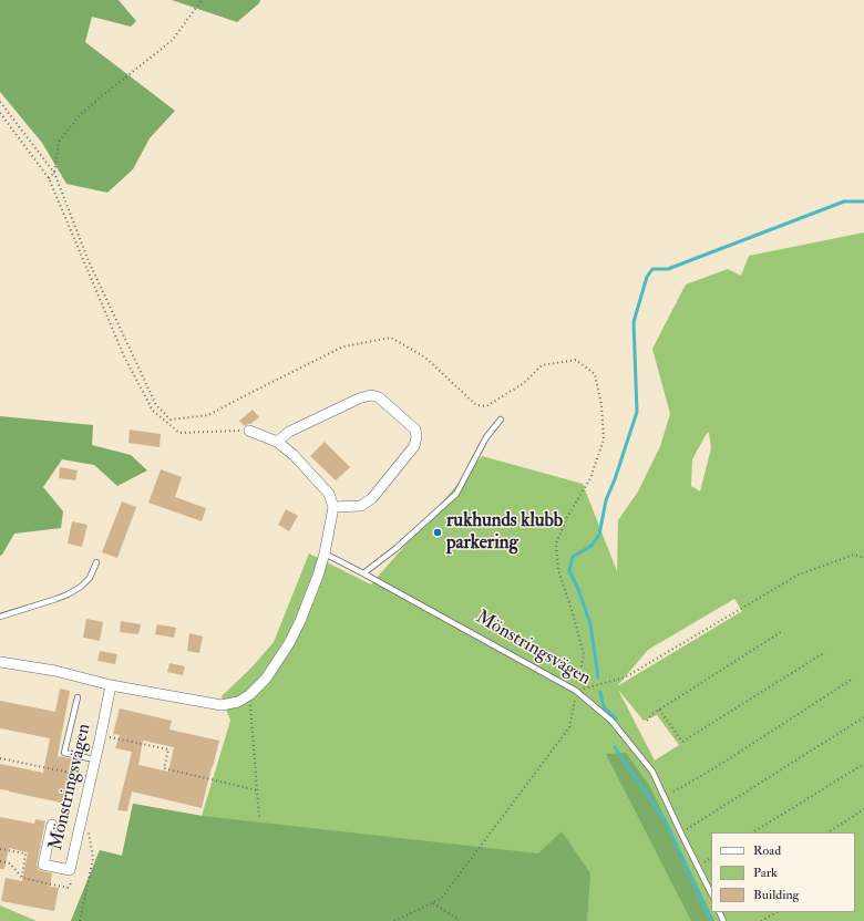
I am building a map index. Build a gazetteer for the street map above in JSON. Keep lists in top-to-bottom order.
{
  "streets": {
    "street": ["Mönstringsvägen"]
  },
  "places": ["rukhunds klubb parkering"],
  "legend": ["Road", "Park", "Building"]
}
